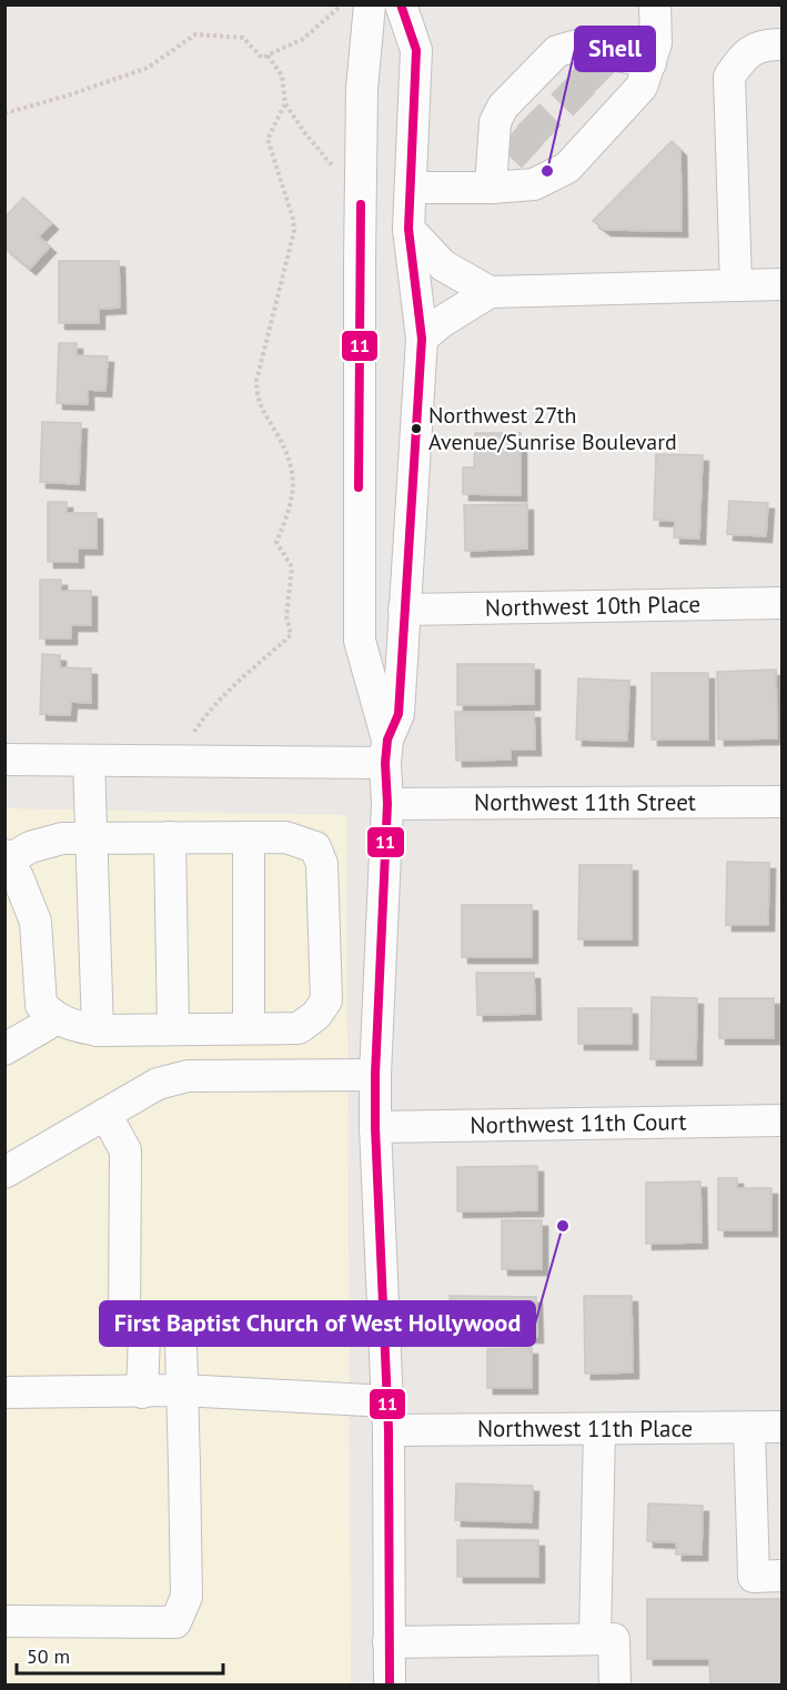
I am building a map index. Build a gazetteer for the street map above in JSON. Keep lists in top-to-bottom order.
{
  "streets": {
    "street": [
      "Northwest 10th Place",
      "Northwest 11th Street",
      "Northwest 11th Court",
      "Northwest 11th Place"
    ]
  },
  "places": ["Shell", "Northwest 27th Avenue/Sunrise Boulevard", "First Baptist Church of West Hollywood"],
  "lines": ["transit line 11"],
  "scale_bar": "50 m"
}
